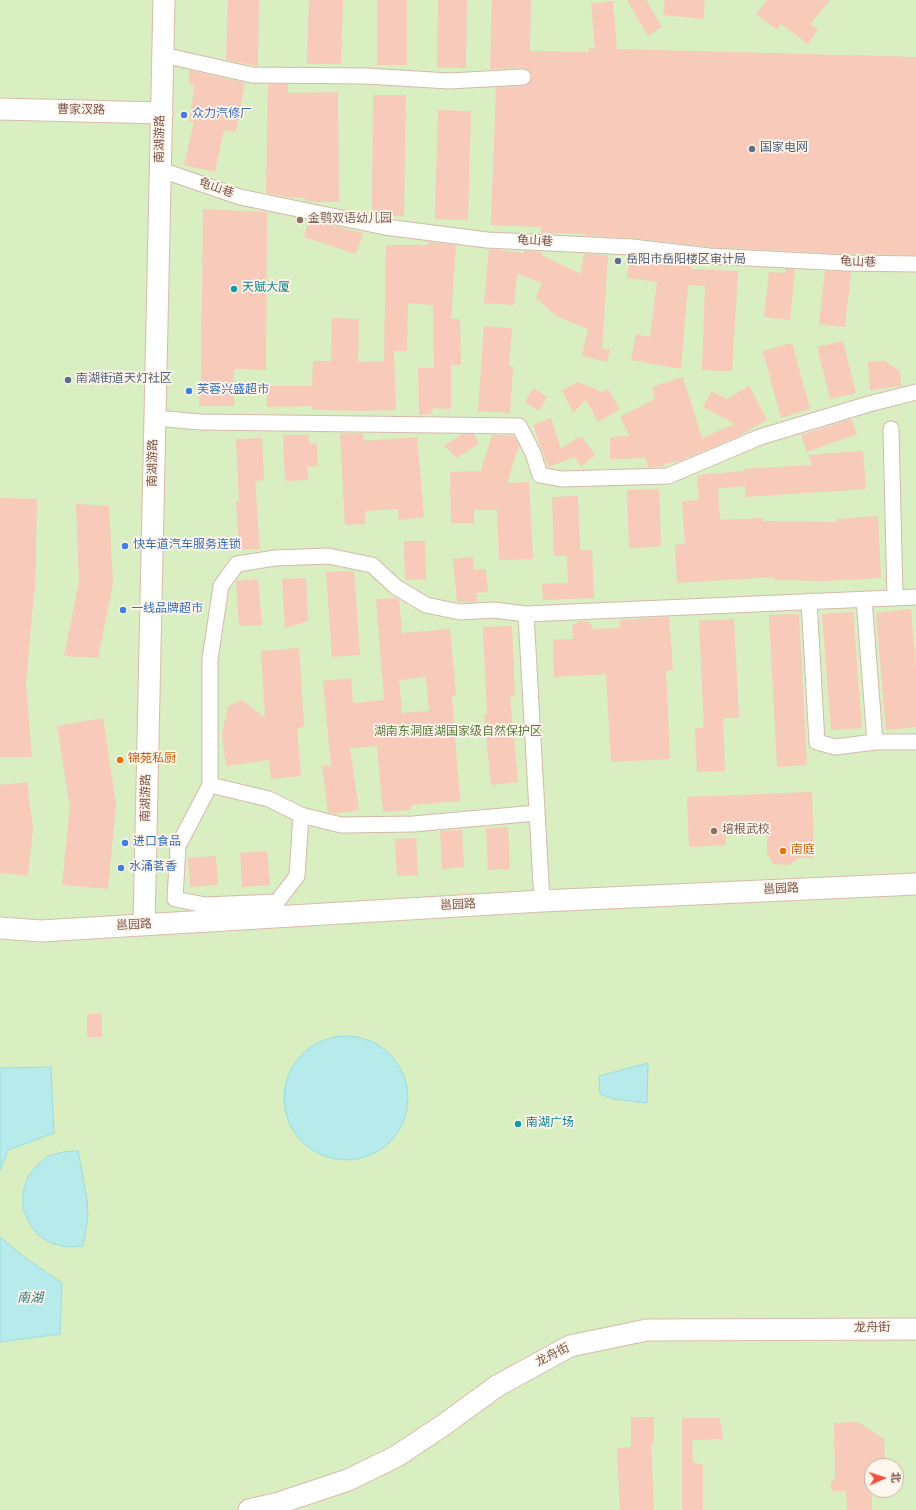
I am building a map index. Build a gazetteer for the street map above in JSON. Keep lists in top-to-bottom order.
{
  "streets": {
    "street": [
      "曹家汊路",
      "南湖游路",
      "龟山巷",
      "邕园路",
      "龙舟街"
    ]
  },
  "crossings": [
    ["曹家汊路", "南湖游路"],
    ["南湖游路", "龟山巷"],
    ["南湖游路", "邕园路"]
  ],
  "water": ["南湖"],
  "parks": ["湖南东洞庭湖国家级自然保护区"],
  "places": [
    "众力汽修厂",
    "国家电网",
    "金鹗双语幼儿园",
    "岳阳市岳阳楼区审计局",
    "天赋大厦",
    "南湖街道天灯社区",
    "芙蓉兴盛超市",
    "快车道汽车服务连锁",
    "一线品牌超市",
    "锦苑私厨",
    "培根武校",
    "进口食品",
    "南庭",
    "水涌茗香",
    "南湖广场"
  ],
  "north": "right"
}
